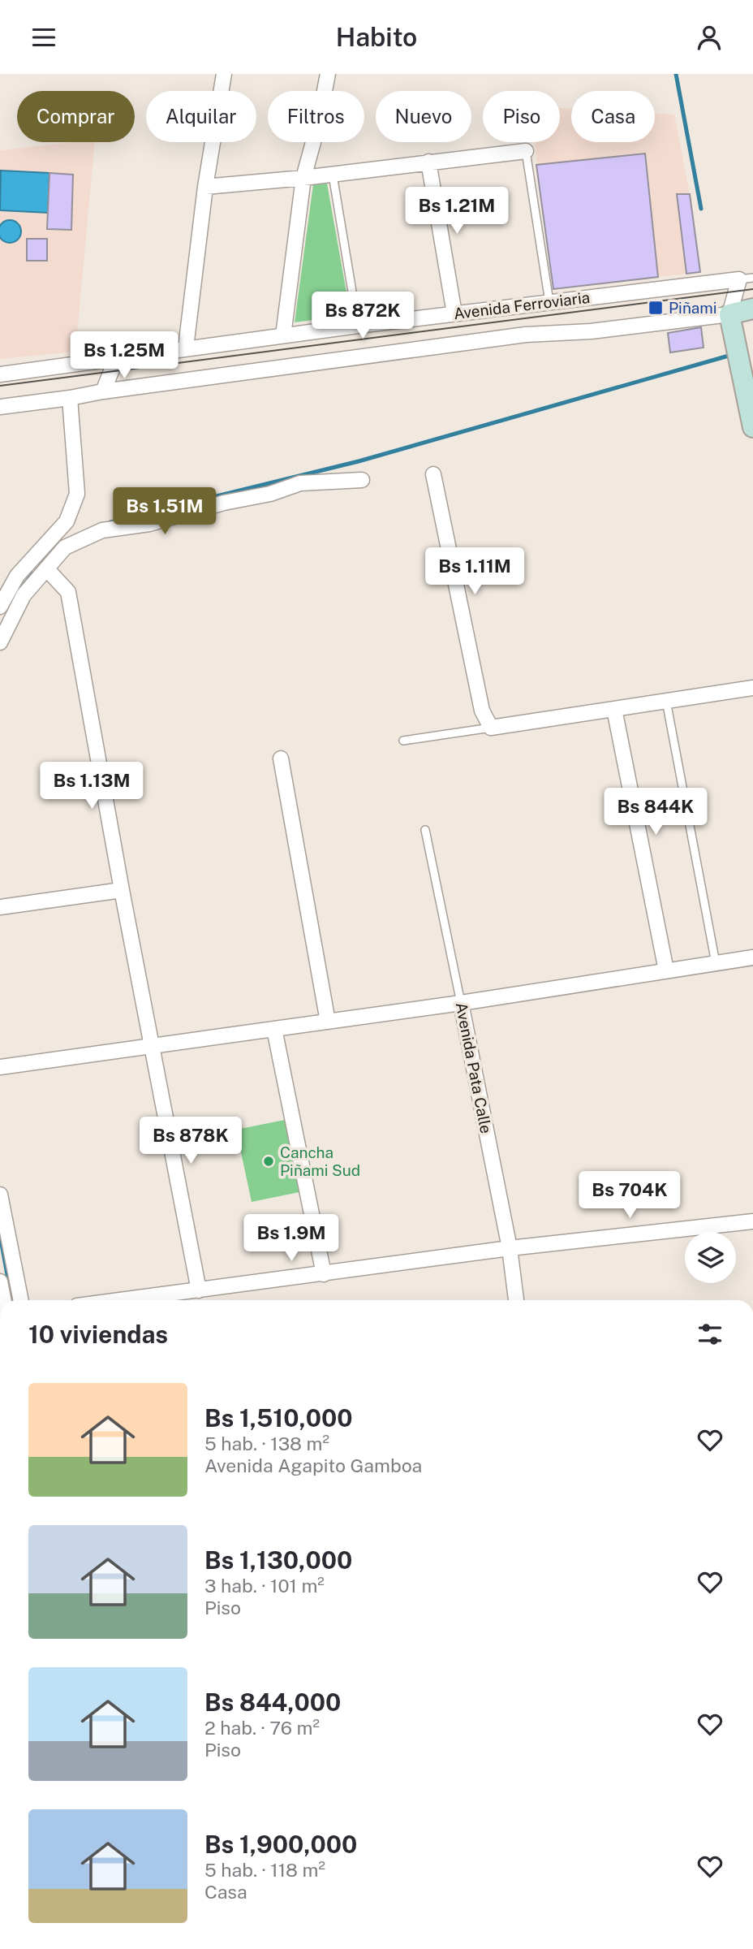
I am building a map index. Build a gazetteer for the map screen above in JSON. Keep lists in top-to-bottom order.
{
  "streets": {
    "street": ["Avenida Ferroviaria", "Avenida Pata Calle"]
  },
  "places": {
    "transit": ["Piñami"],
    "other": ["Cancha Piñami Sud"]
  },
  "page": {
    "header": "Habito",
    "chip": [
      "Comprar",
      "Alquilar",
      "Filtros",
      "Nuevo",
      "Piso",
      "Casa"
    ],
    "price": [
      "Bs 1.21M",
      "Bs 872K",
      "Bs 1.25M",
      "Bs 1.51M",
      "Bs 1.11M",
      "Bs 1.13M",
      "Bs 844K",
      "Bs 878K",
      "Bs 704K",
      "Bs 1.9M"
    ],
    "heading": "10 viviendas",
    "list": [
      {
        "name": "Bs 1,510,000",
        "note": "5 hab. · 138 m² · Avenida Agapito Gamboa"
      },
      {
        "name": "Bs 1,130,000",
        "note": "3 hab. · 101 m² · Piso"
      },
      {
        "name": "Bs 844,000",
        "note": "2 hab. · 76 m² · Piso"
      },
      {
        "name": "Bs 1,900,000",
        "note": "5 hab. · 118 m² · Casa"
      }
    ]
  }
}
